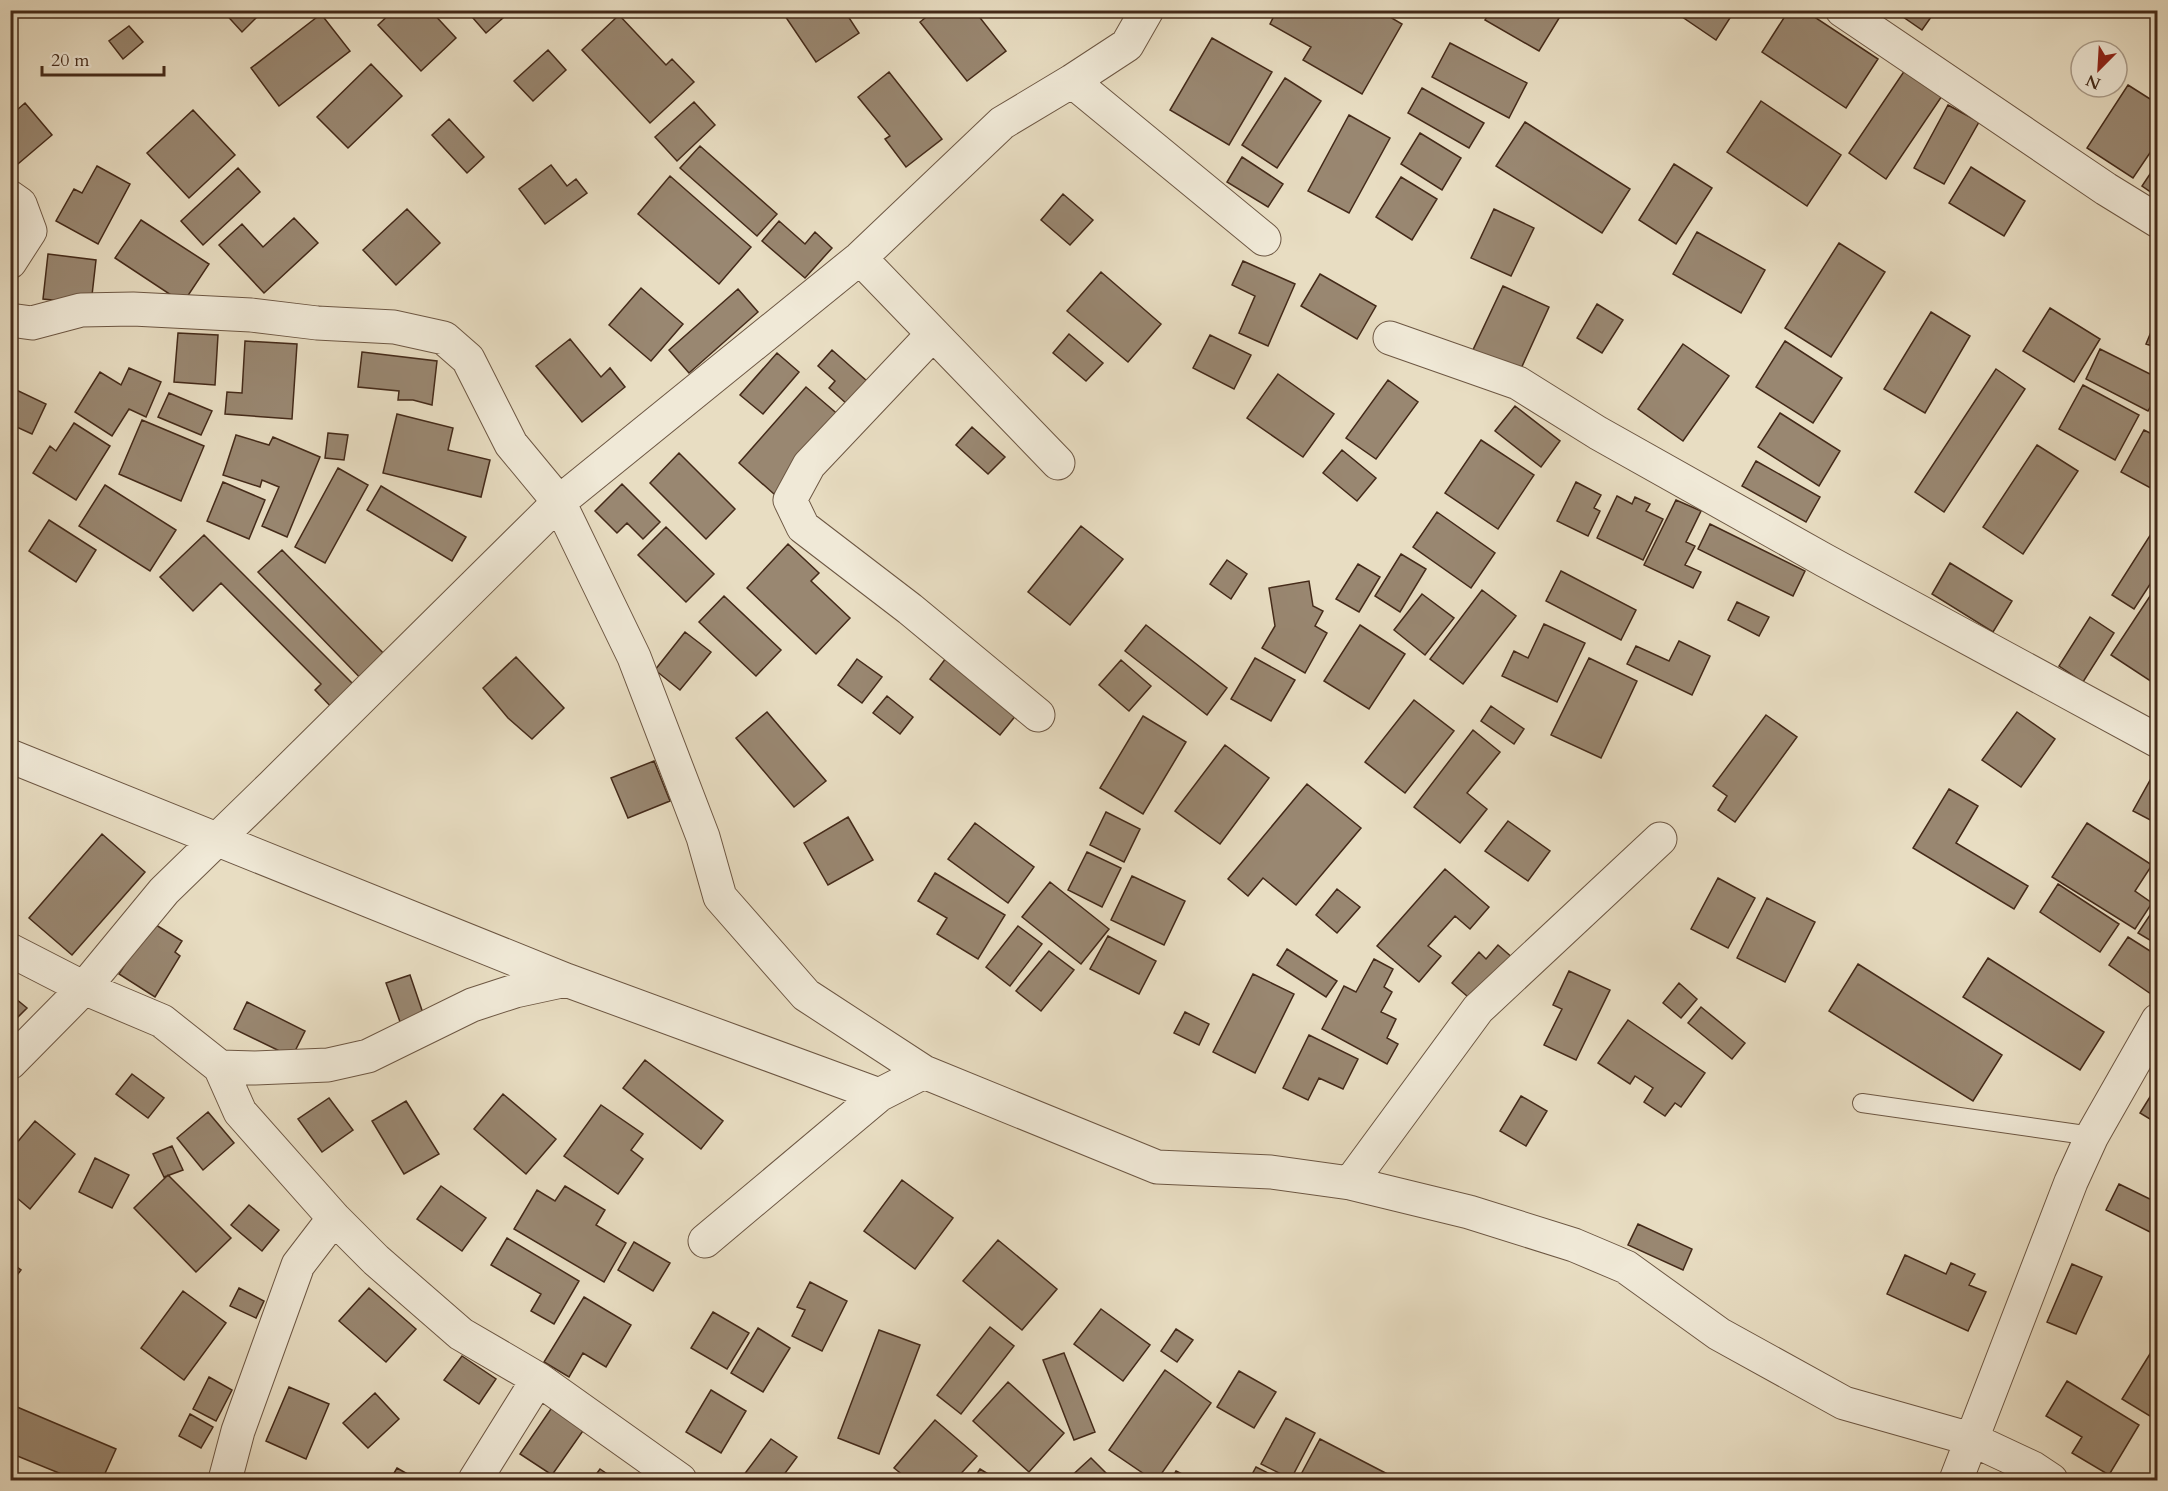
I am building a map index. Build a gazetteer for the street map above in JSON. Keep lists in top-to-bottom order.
{
  "scale_bar": "20 m",
  "north": "bottom left"
}
